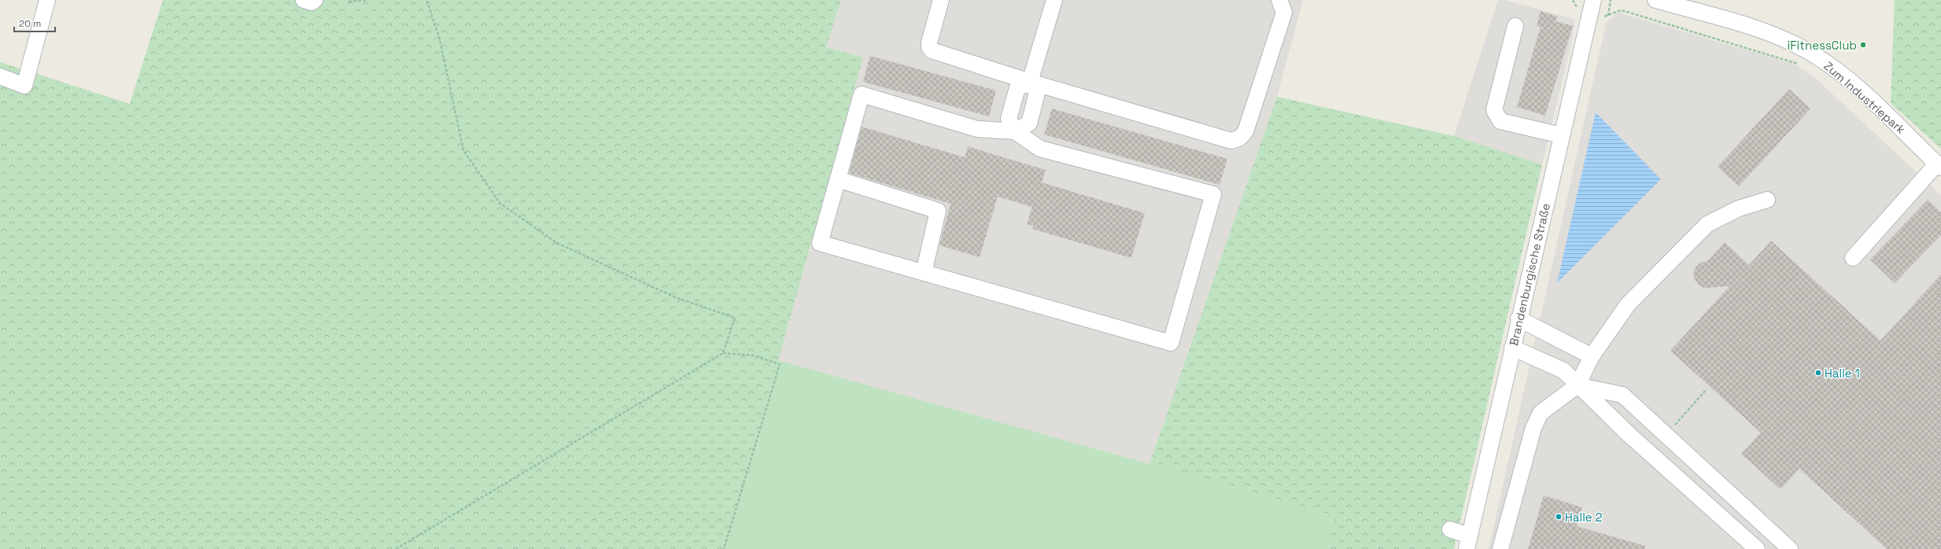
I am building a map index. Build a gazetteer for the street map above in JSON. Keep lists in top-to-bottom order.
{
  "streets": {
    "street": ["Zum Industriepark", "Brandenburgische Straße"]
  },
  "places": ["iFitnessClub", "Halle 1", "Halle 2"],
  "scale_bar": "20 m"
}
